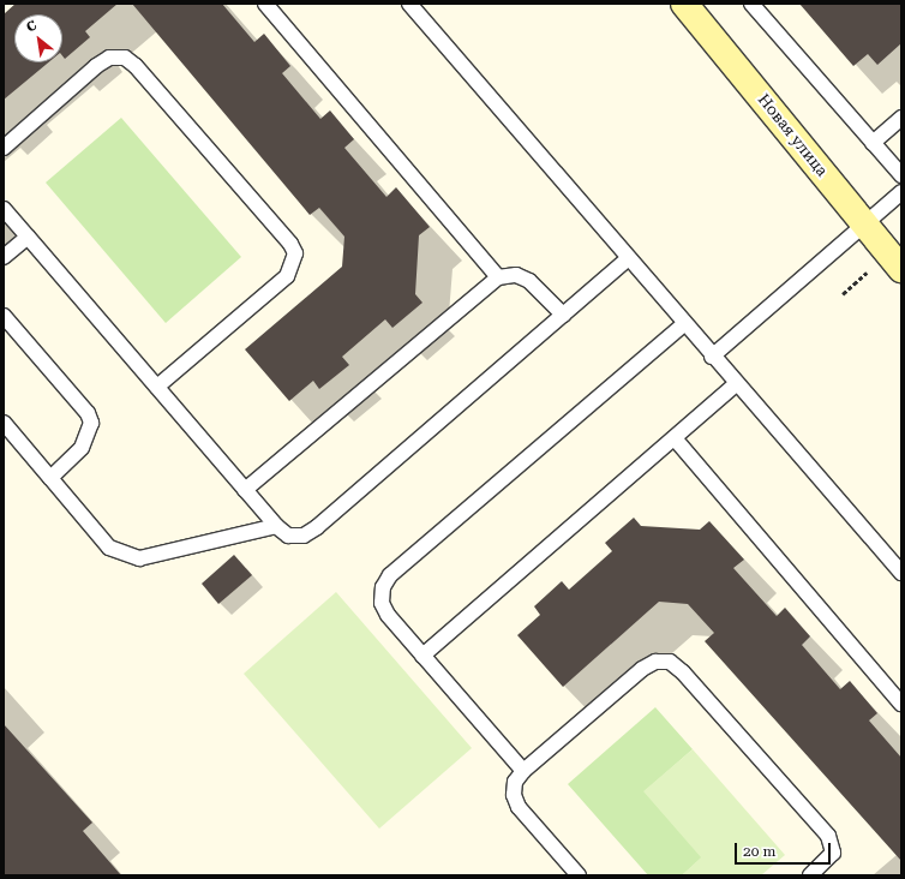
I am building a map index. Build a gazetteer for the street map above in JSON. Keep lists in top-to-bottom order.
{
  "streets": {
    "main road": ["Новая улица"]
  },
  "scale_bar": "20 m",
  "north": "top left"
}
